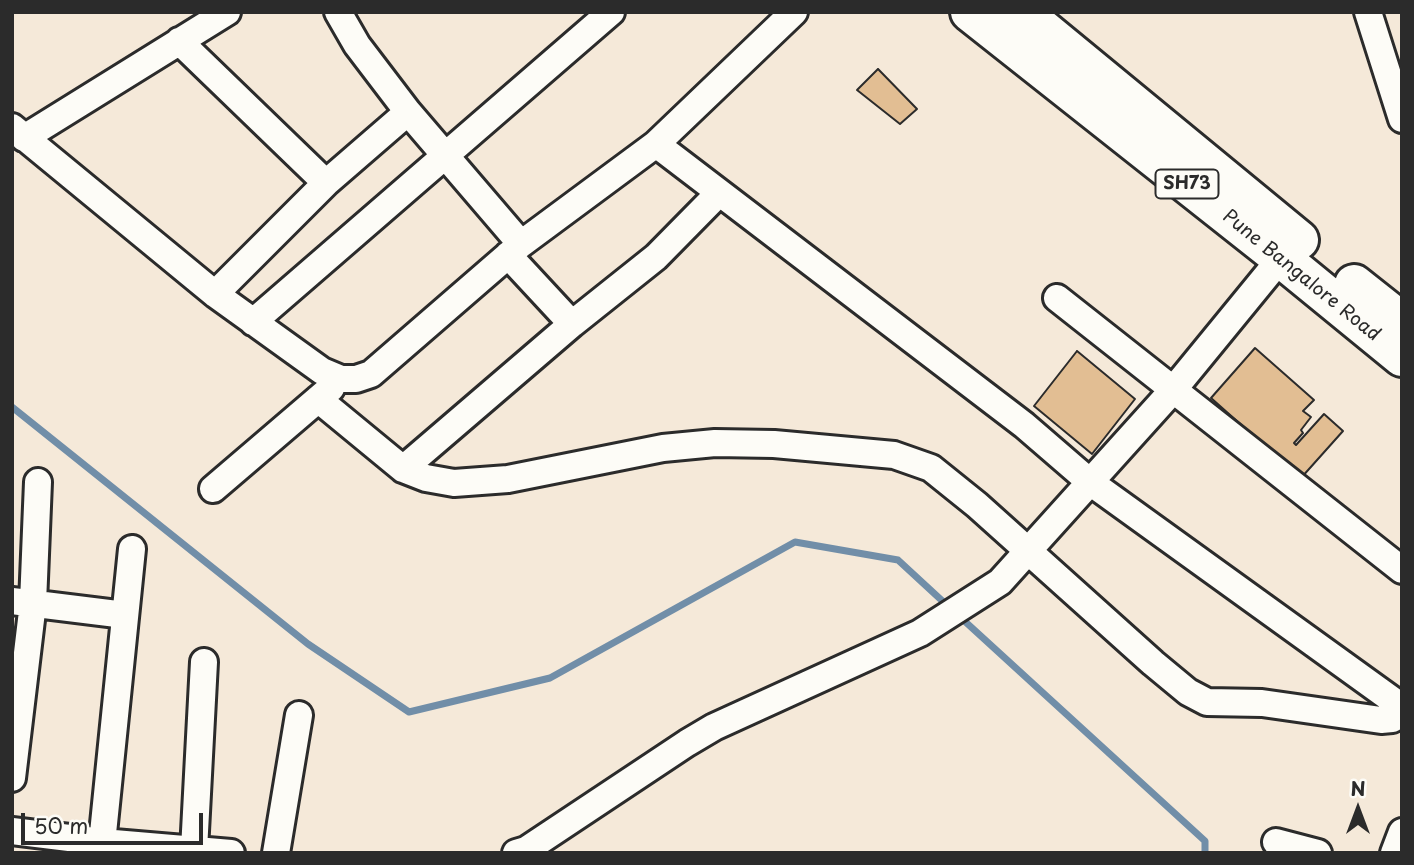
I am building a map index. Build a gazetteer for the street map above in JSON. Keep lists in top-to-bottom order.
{
  "streets": {
    "main road": ["SH73", "Pune Bangalore Road"]
  },
  "scale_bar": "50 m",
  "north": "top"
}
